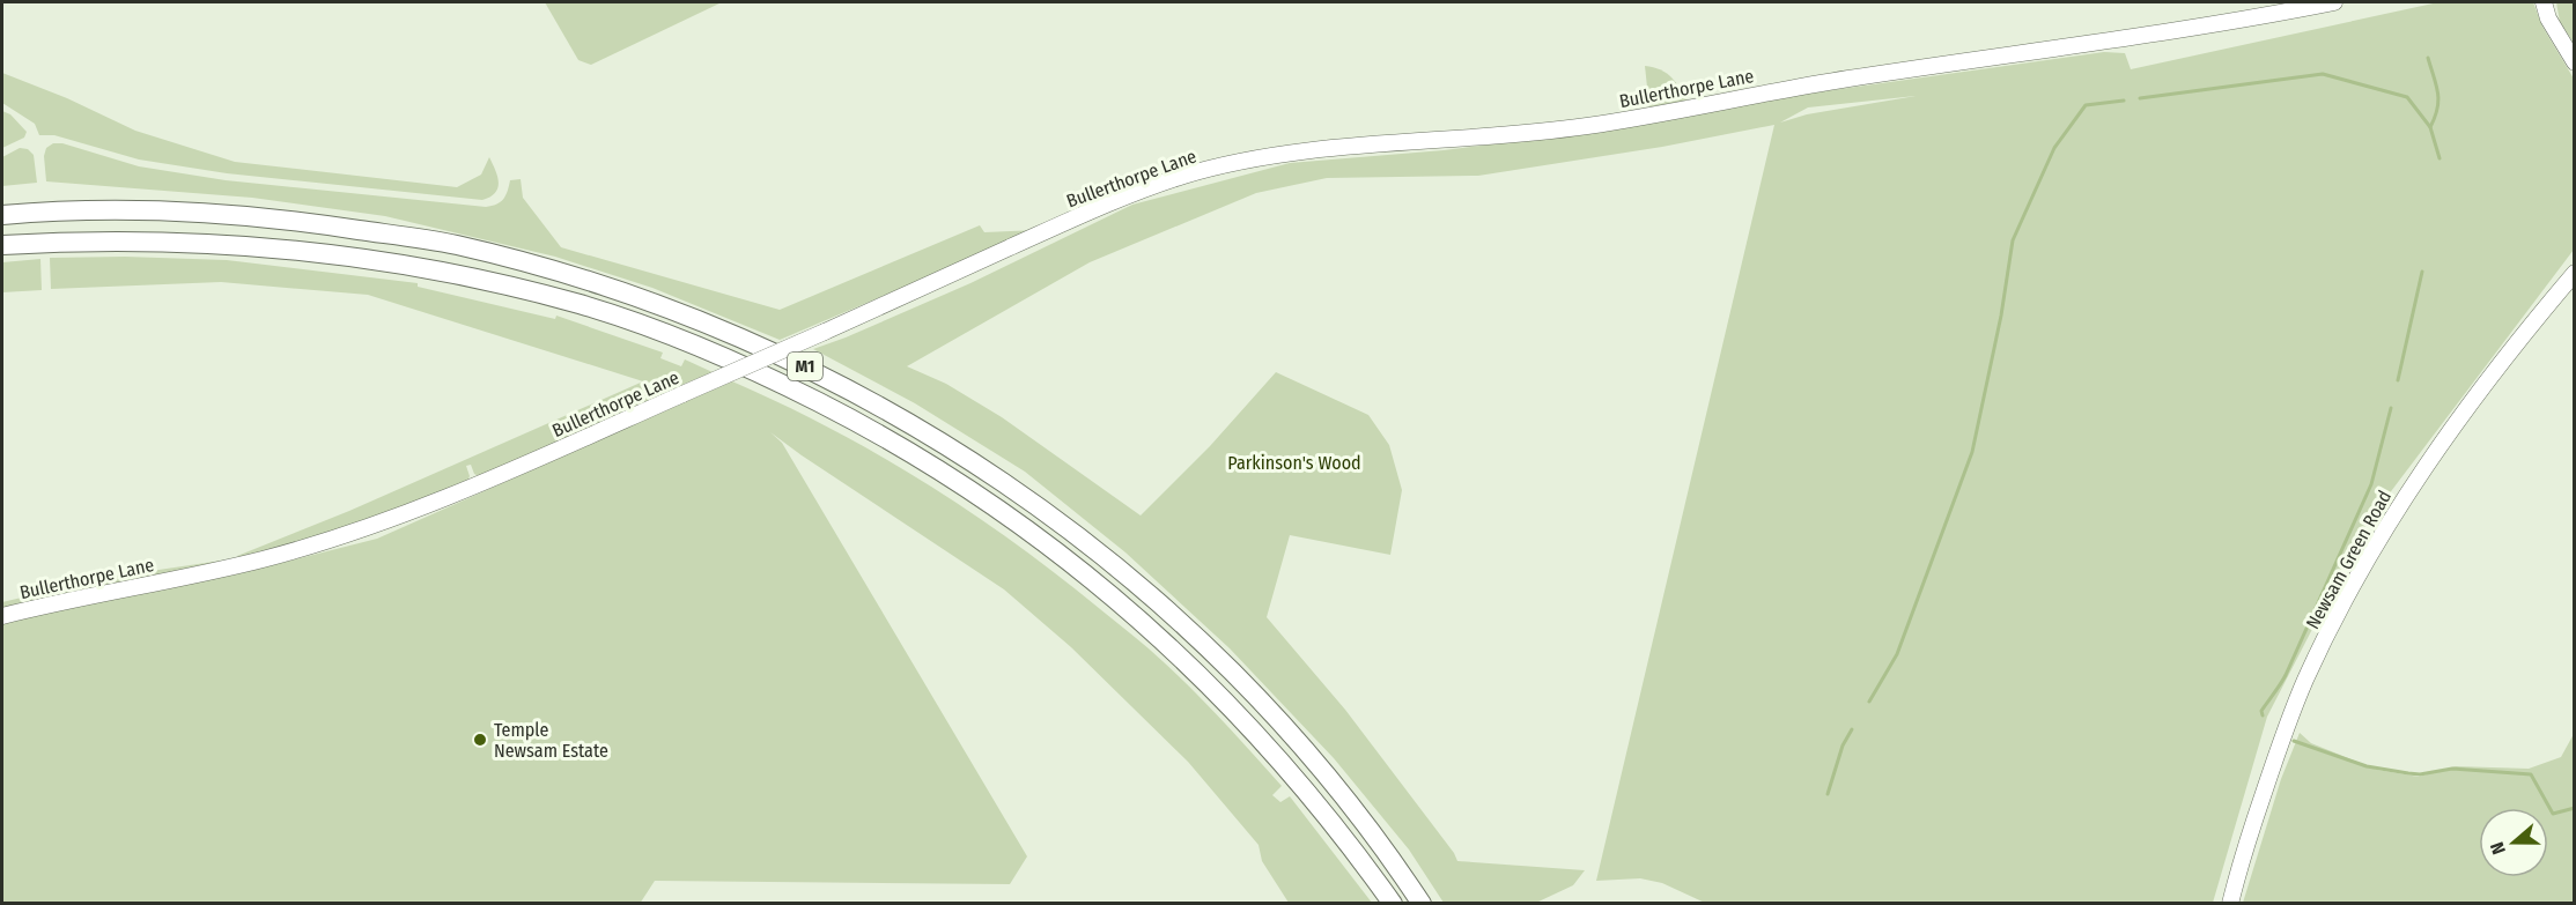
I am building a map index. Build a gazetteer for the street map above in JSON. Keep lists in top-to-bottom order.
{
  "streets": {
    "highway": ["M1"],
    "street": ["Bullerthorpe Lane", "Newsam Green Road"]
  },
  "parks": ["Parkinson's Wood"],
  "places": ["Temple Newsam Estate"],
  "north": "left"
}
